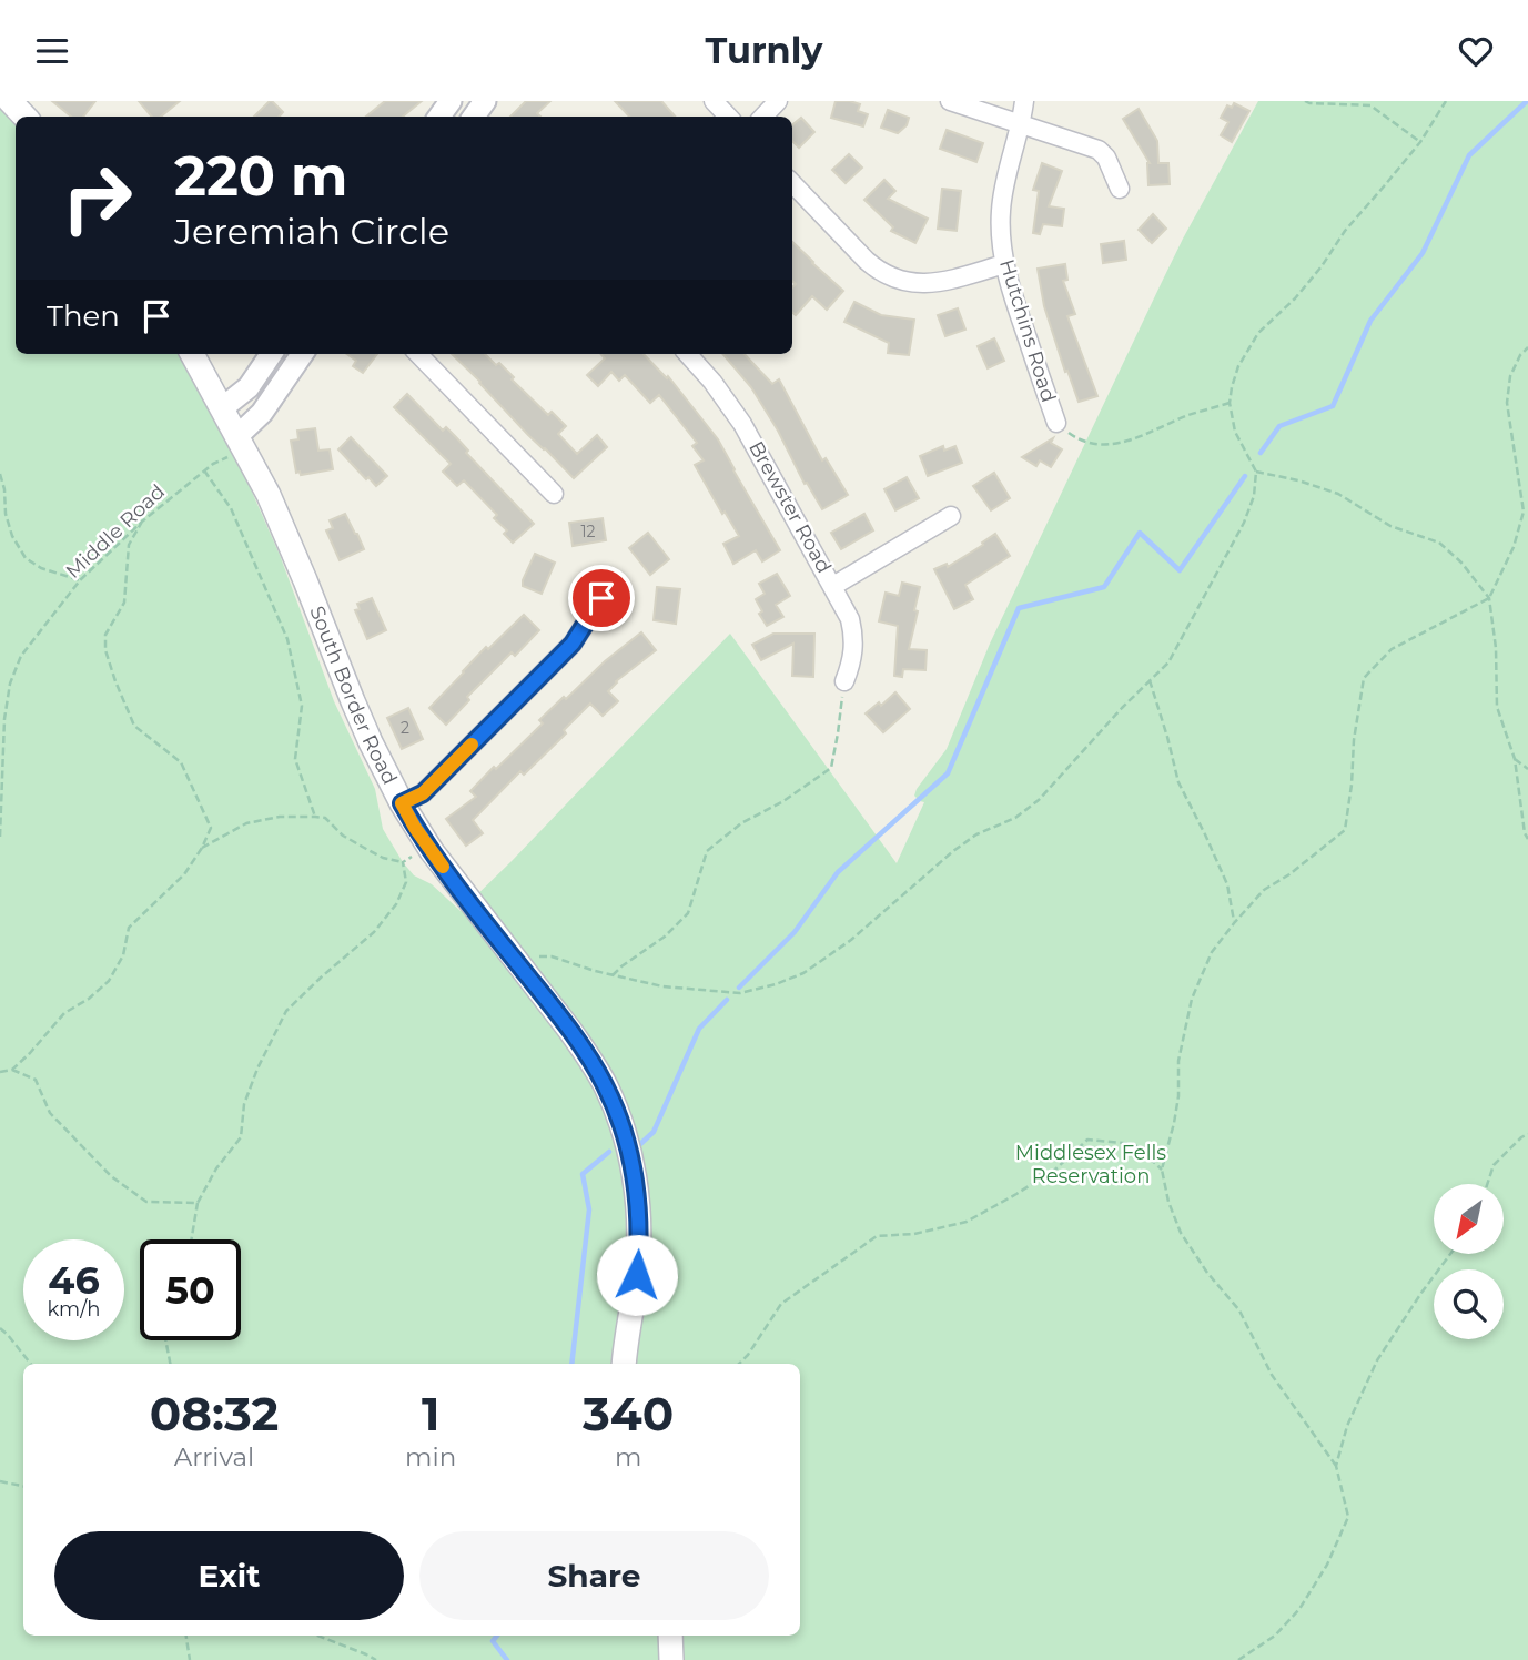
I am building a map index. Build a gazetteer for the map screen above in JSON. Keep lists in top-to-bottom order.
{
  "streets": {
    "main road": ["South Border Road"],
    "street": ["Hutchins Road", "Brewster Road"],
    "path": ["Middle Road"]
  },
  "crossings": [
    ["Middle Road", "South Border Road"]
  ],
  "parks": ["Middlesex Fells Reservation"],
  "house_numbers": ["12", "2"],
  "north": "bottom left",
  "page": {
    "header": "Turnly",
    "turn": ["220 m", "Jeremiah Circle"],
    "then": "Then",
    "speed": "46 km/h",
    "limit": "50",
    "eta": [
      "08:32",
      "Arrival",
      "1",
      "min",
      "340",
      "m"
    ],
    "buttons": ["Exit", "Share"]
  }
}
